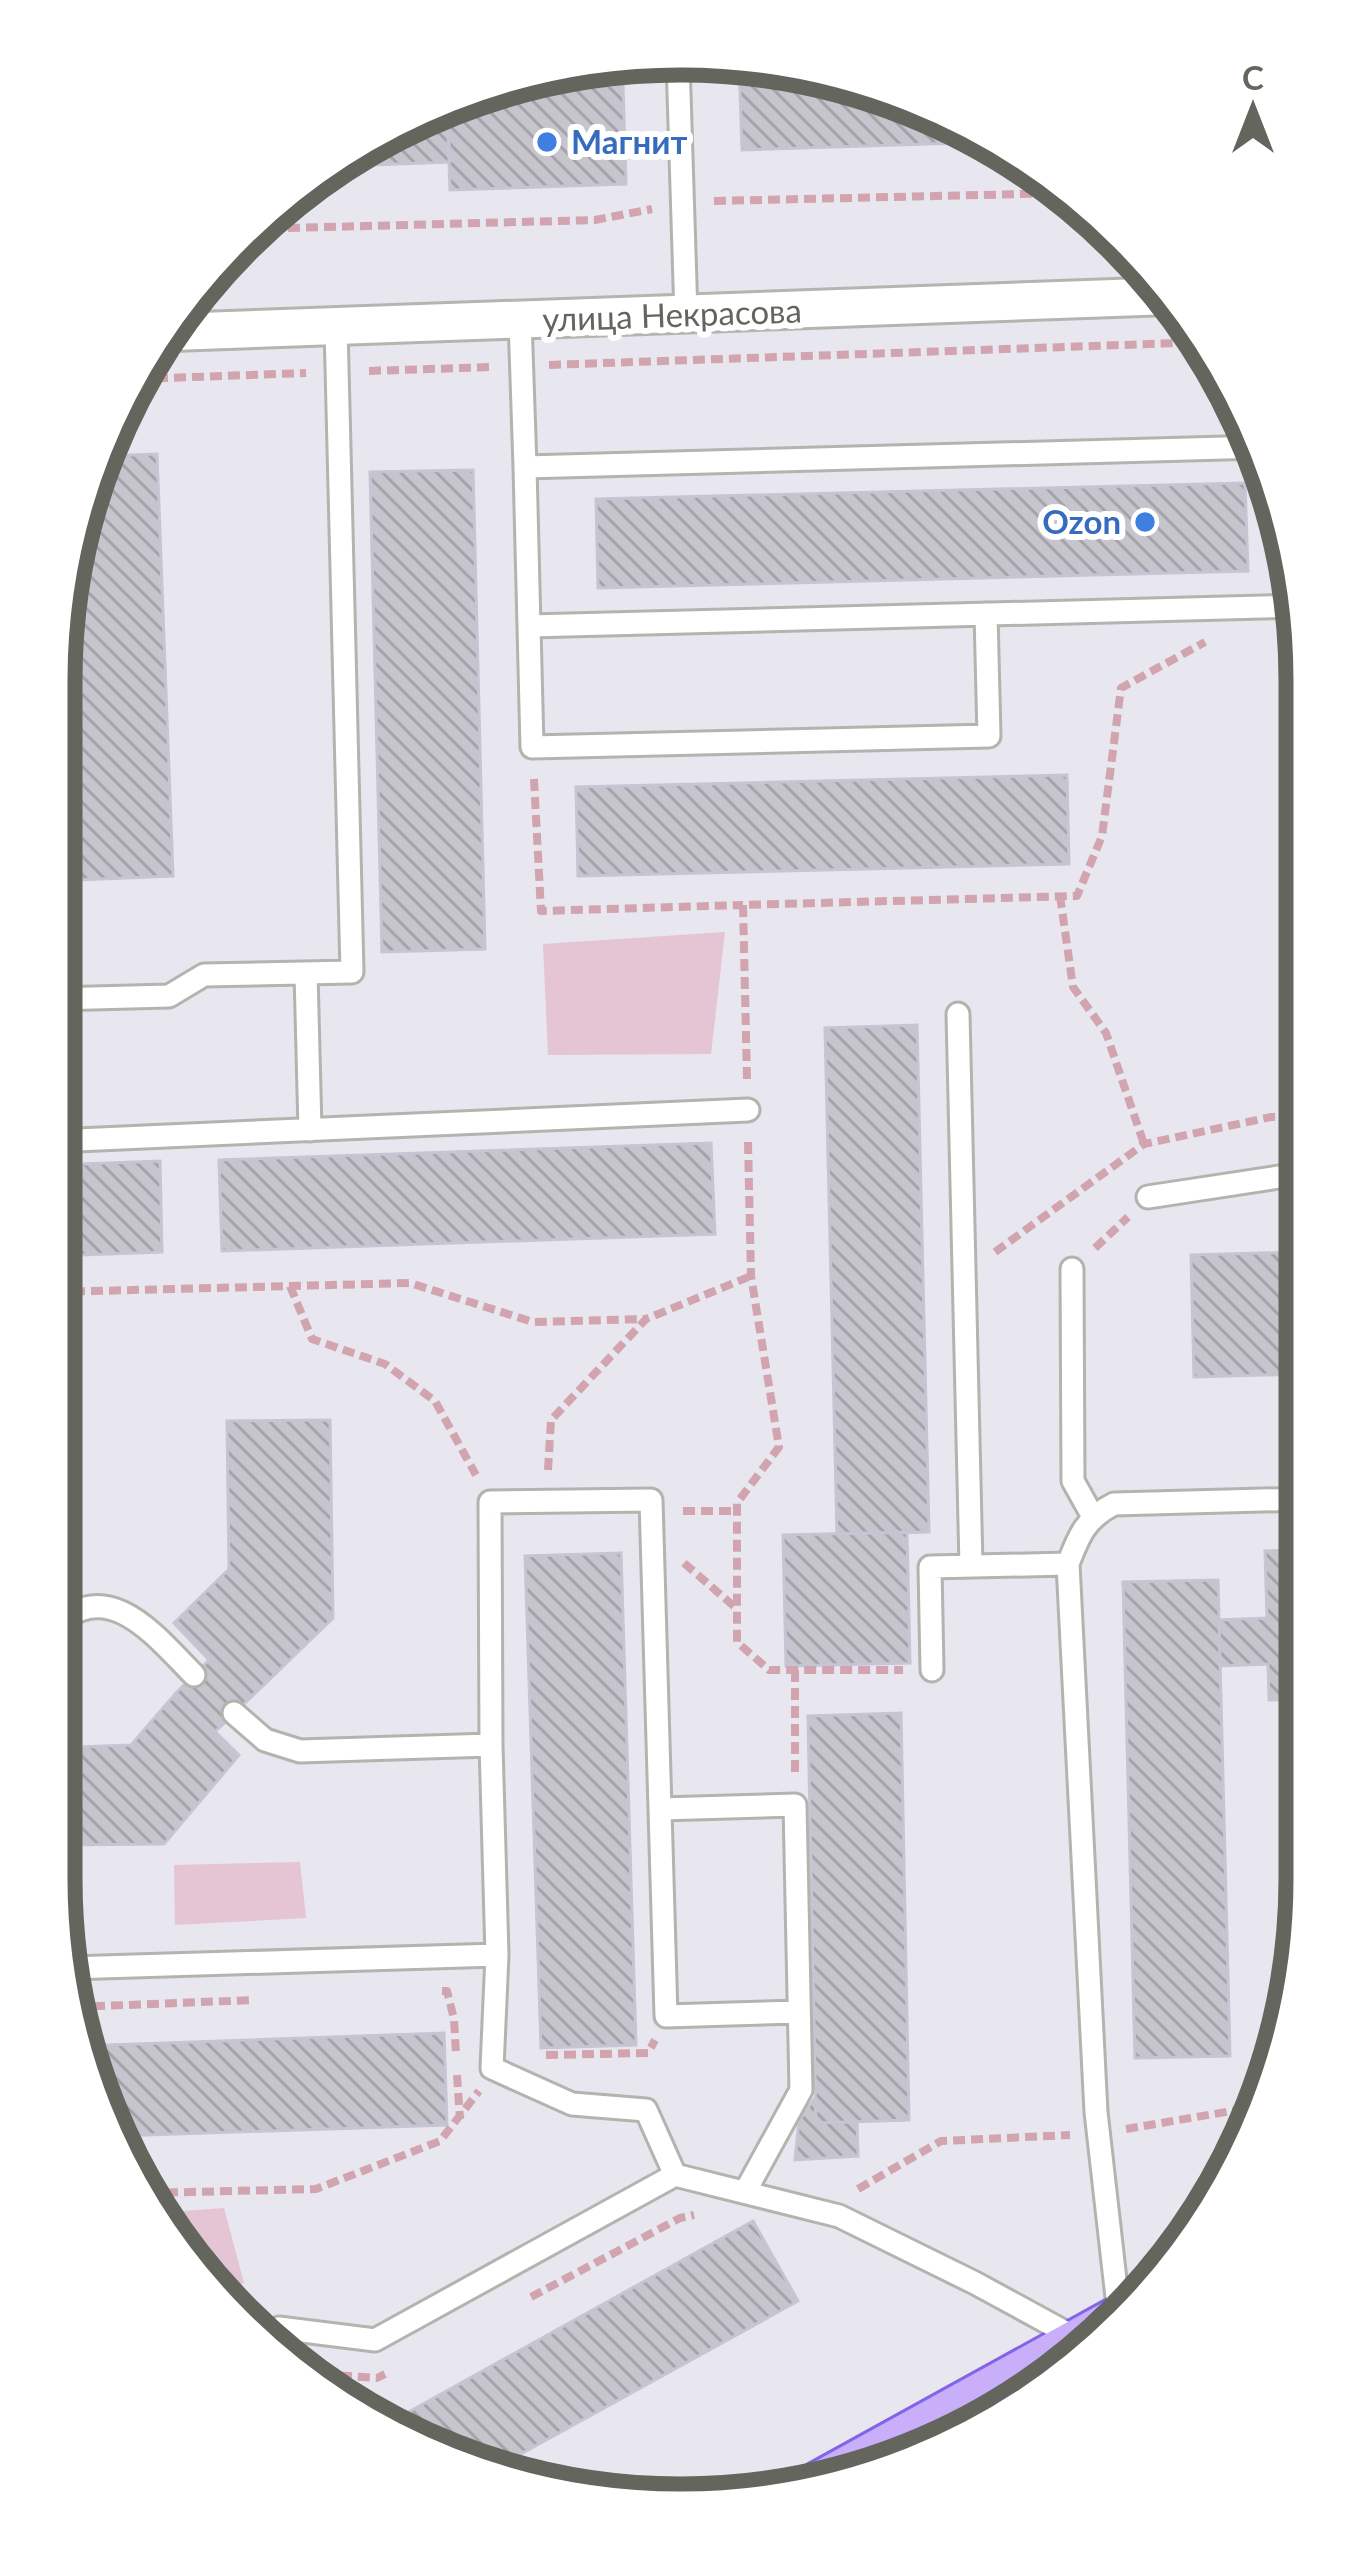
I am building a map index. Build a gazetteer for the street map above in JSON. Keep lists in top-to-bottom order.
{
  "streets": {
    "street": ["улица Некрасова"]
  },
  "places": ["Магнит", "Ozon"],
  "north": "top"
}
